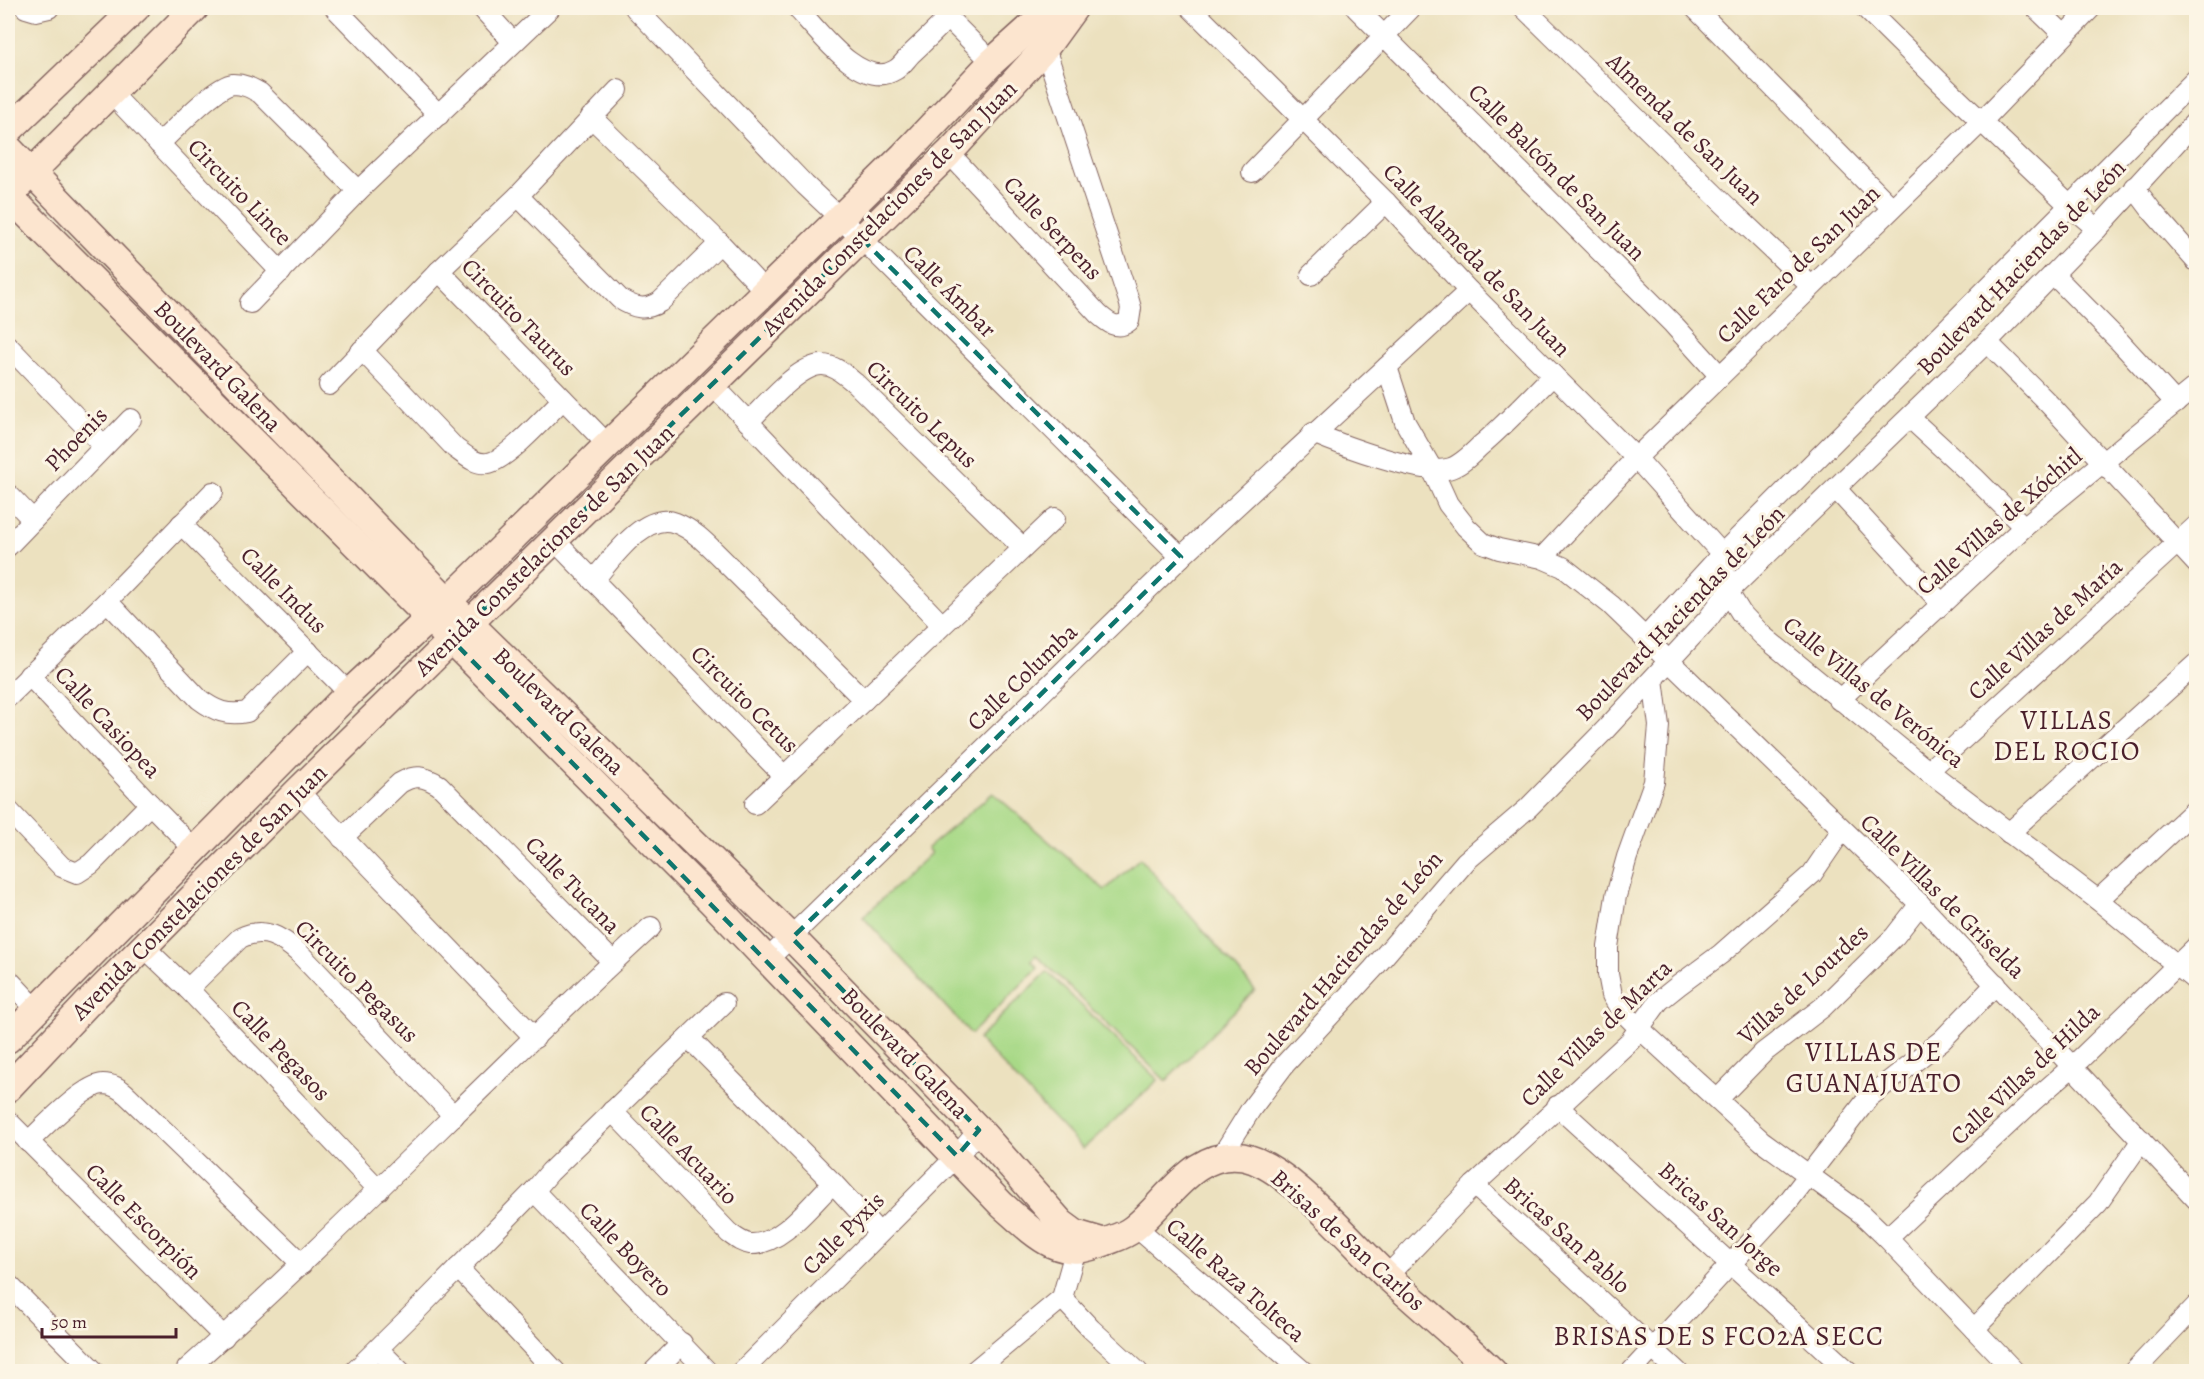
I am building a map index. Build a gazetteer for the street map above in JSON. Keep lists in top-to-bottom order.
{
  "streets": {
    "street": [
      "Almenda de San Juan",
      "Calle Balcón de San Juan",
      "Circuito Lince",
      "Avenida Constelaciones de San Juan",
      "Calle Serpens",
      "Calle Alameda de San Juan",
      "Calle Faro de San Juan",
      "Boulevard Haciendas de León",
      "Calle Ámbar",
      "Circuito Taurus",
      "Boulevard Galena",
      "Circuito Lepus",
      "Phoenis",
      "Calle Villas de Xóchitl",
      "Calle Indus",
      "Calle Villas de María",
      "Calle Columba",
      "Calle Villas de Verónica",
      "Circuito Cetus",
      "Calle Casiopea",
      "Calle Tucana",
      "Calle Villas de Griselda",
      "Circuito Pegasus",
      "Villas de Lourdes",
      "Calle Villas de Marta",
      "Calle Pegasos",
      "Calle Villas de Hilda",
      "Calle Acuario",
      "Bricas San Jorge",
      "Calle Escorpión",
      "Calle Pyxis",
      "Bricas San Pablo",
      "Brisas de San Carlos",
      "Calle Boyero",
      "Calle Raza Tolteca"
    ]
  },
  "crossings": [
    ["Almenda de San Juan", "Calle Faro de San Juan"],
    ["Calle Balcón de San Juan", "Calle Faro de San Juan"],
    ["Avenida Constelaciones de San Juan", "Calle Serpens"],
    ["Avenida Constelaciones de San Juan", "Calle Ámbar"],
    ["Avenida Constelaciones de San Juan", "Circuito Taurus"],
    ["Avenida Constelaciones de San Juan", "Boulevard Galena"],
    ["Avenida Constelaciones de San Juan", "Calle Indus"],
    ["Avenida Constelaciones de San Juan", "Circuito Cetus"],
    ["Avenida Constelaciones de San Juan", "Calle Casiopea"],
    ["Avenida Constelaciones de San Juan", "Calle Pegasos"],
    ["Calle Alameda de San Juan", "Calle Faro de San Juan"],
    ["Calle Alameda de San Juan", "Boulevard Haciendas de León"],
    ["Calle Alameda de San Juan", "Calle Columba"],
    ["Calle Alameda de San Juan", "Calle Villas de Verónica"],
    ["Calle Faro de San Juan", "Calle Villas de Griselda"],
    ["Boulevard Haciendas de León", "Calle Villas de Verónica"],
    ["Boulevard Haciendas de León", "Calle Villas de Griselda"],
    ["Boulevard Haciendas de León", "Brisas de San Carlos"],
    ["Calle Ámbar", "Calle Columba"],
    ["Boulevard Galena", "Calle Columba"],
    ["Boulevard Galena", "Calle Pyxis"],
    ["Circuito Lepus", "Circuito Cetus"],
    ["Calle Villas de Xóchitl", "Calle Villas de Verónica"],
    ["Calle Indus", "Calle Casiopea"],
    ["Calle Villas de María", "Calle Villas de Verónica"],
    ["Calle Columba", "Calle Villas de Griselda"],
    ["Calle Villas de Verónica", "Calle Villas de Hilda"],
    ["Calle Villas de Griselda", "Villas de Lourdes"],
    ["Calle Villas de Griselda", "Calle Villas de Marta"],
    ["Calle Villas de Griselda", "Calle Villas de Hilda"],
    ["Circuito Pegasus", "Calle Pegasos"],
    ["Calle Villas de Marta", "Bricas San Jorge"],
    ["Calle Villas de Marta", "Bricas San Pablo"],
    ["Calle Villas de Marta", "Brisas de San Carlos"]
  ],
  "districts": ["VILLAS DEL ROCIO", "VILLAS DE GUANAJUATO", "BRISAS DE S FCO2A SECC"],
  "scale_bar": "50 m"
}
